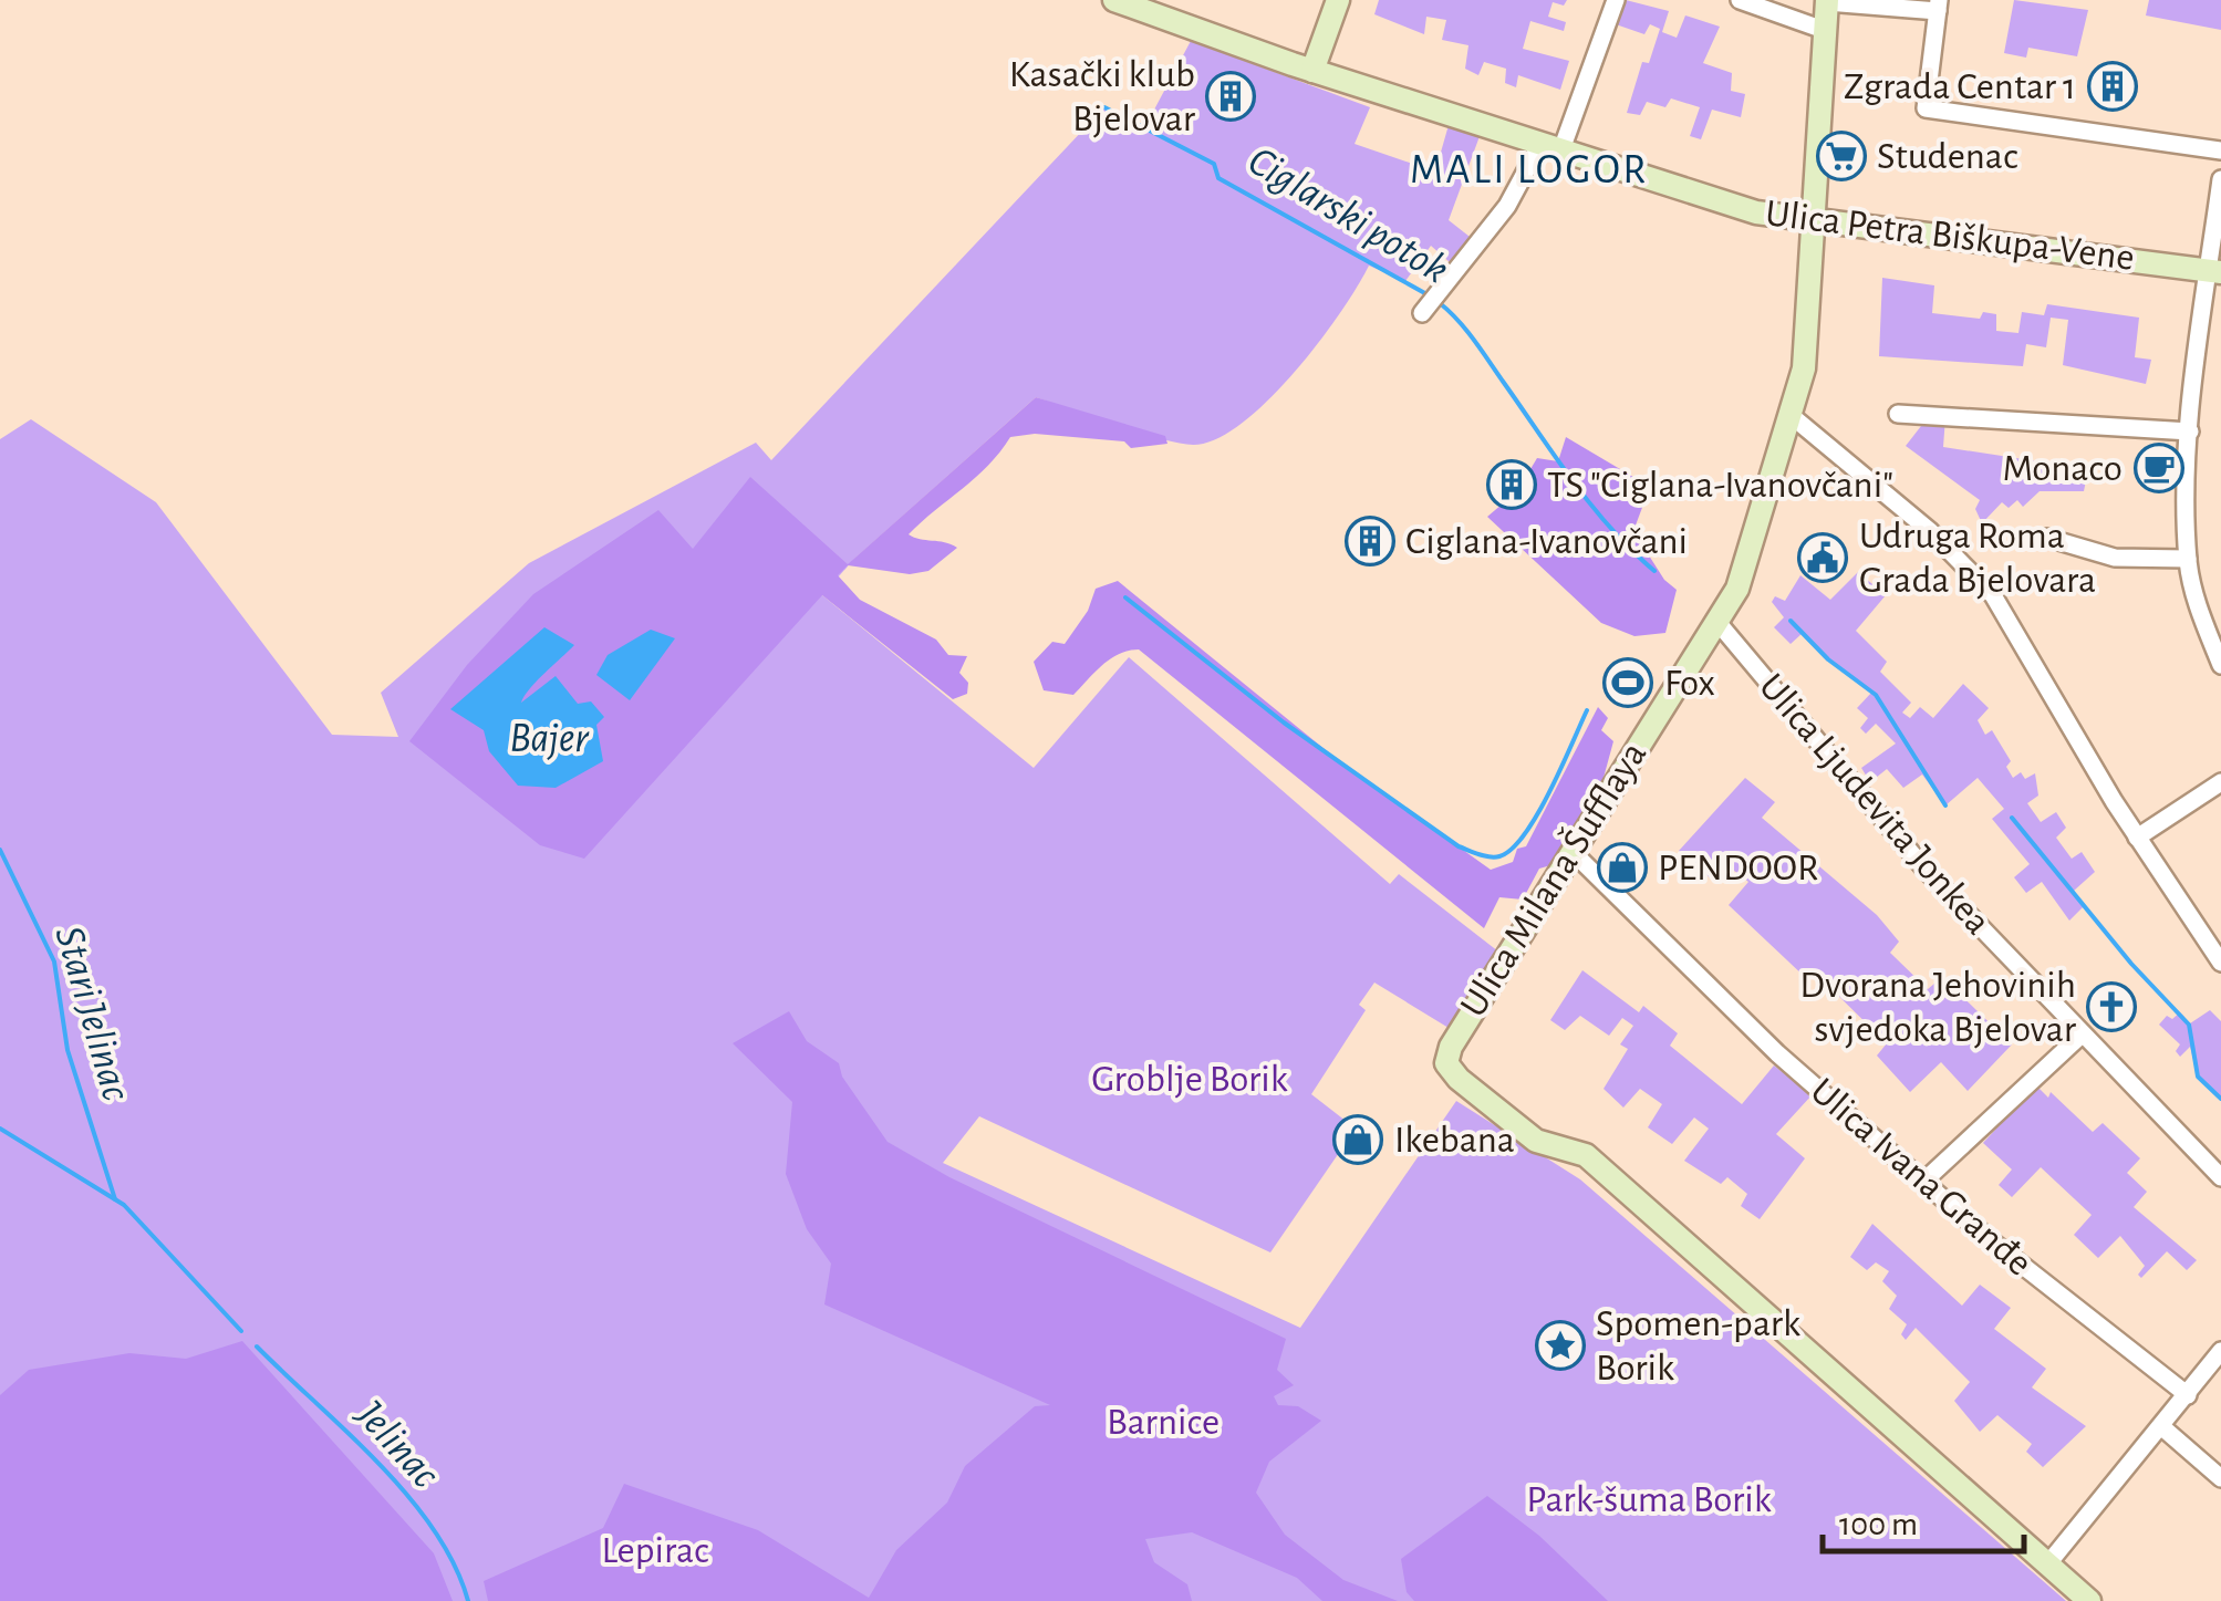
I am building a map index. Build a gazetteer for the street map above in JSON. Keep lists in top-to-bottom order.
{
  "streets": {
    "street": [
      "Ulica Petra Biškupa-Vene",
      "Ulica Ljudevita Jonkea",
      "Ulica Milana Šufflaya",
      "Ulica Ivana Granđe"
    ]
  },
  "crossings": [
    ["Ulica Petra Biškupa-Vene", "Ulica Milana Šufflaya"],
    ["Ulica Ljudevita Jonkea", "Ulica Milana Šufflaya"],
    ["Ulica Milana Šufflaya", "Ulica Ivana Granđe"]
  ],
  "districts": ["MALI LOGOR"],
  "water": [
    "Ciglarski potok",
    "Bajer",
    "Stari Jelinac",
    "Jelinac"
  ],
  "parks": [
    "Groblje Borik",
    "Barnice",
    "Park-šuma Borik",
    "Lepirac"
  ],
  "places": {
    "building": [
      "Zgrada Centar 1",
      "Kasački klub Bjelovar",
      "TS \"Ciglana-Ivanovčani\"",
      "Ciglana-Ivanovčani"
    ],
    "supermarket": ["Studenac"],
    "cafe": ["Monaco"],
    "public building": ["Udruga Roma Grada Bjelovara"],
    "sports": ["Fox"],
    "shop": ["PENDOOR", "Ikebana"],
    "church": ["Dvorana Jehovinih svjedoka Bjelovar"],
    "place": ["Spomen-park Borik"]
  },
  "scale_bar": "100 m"
}
